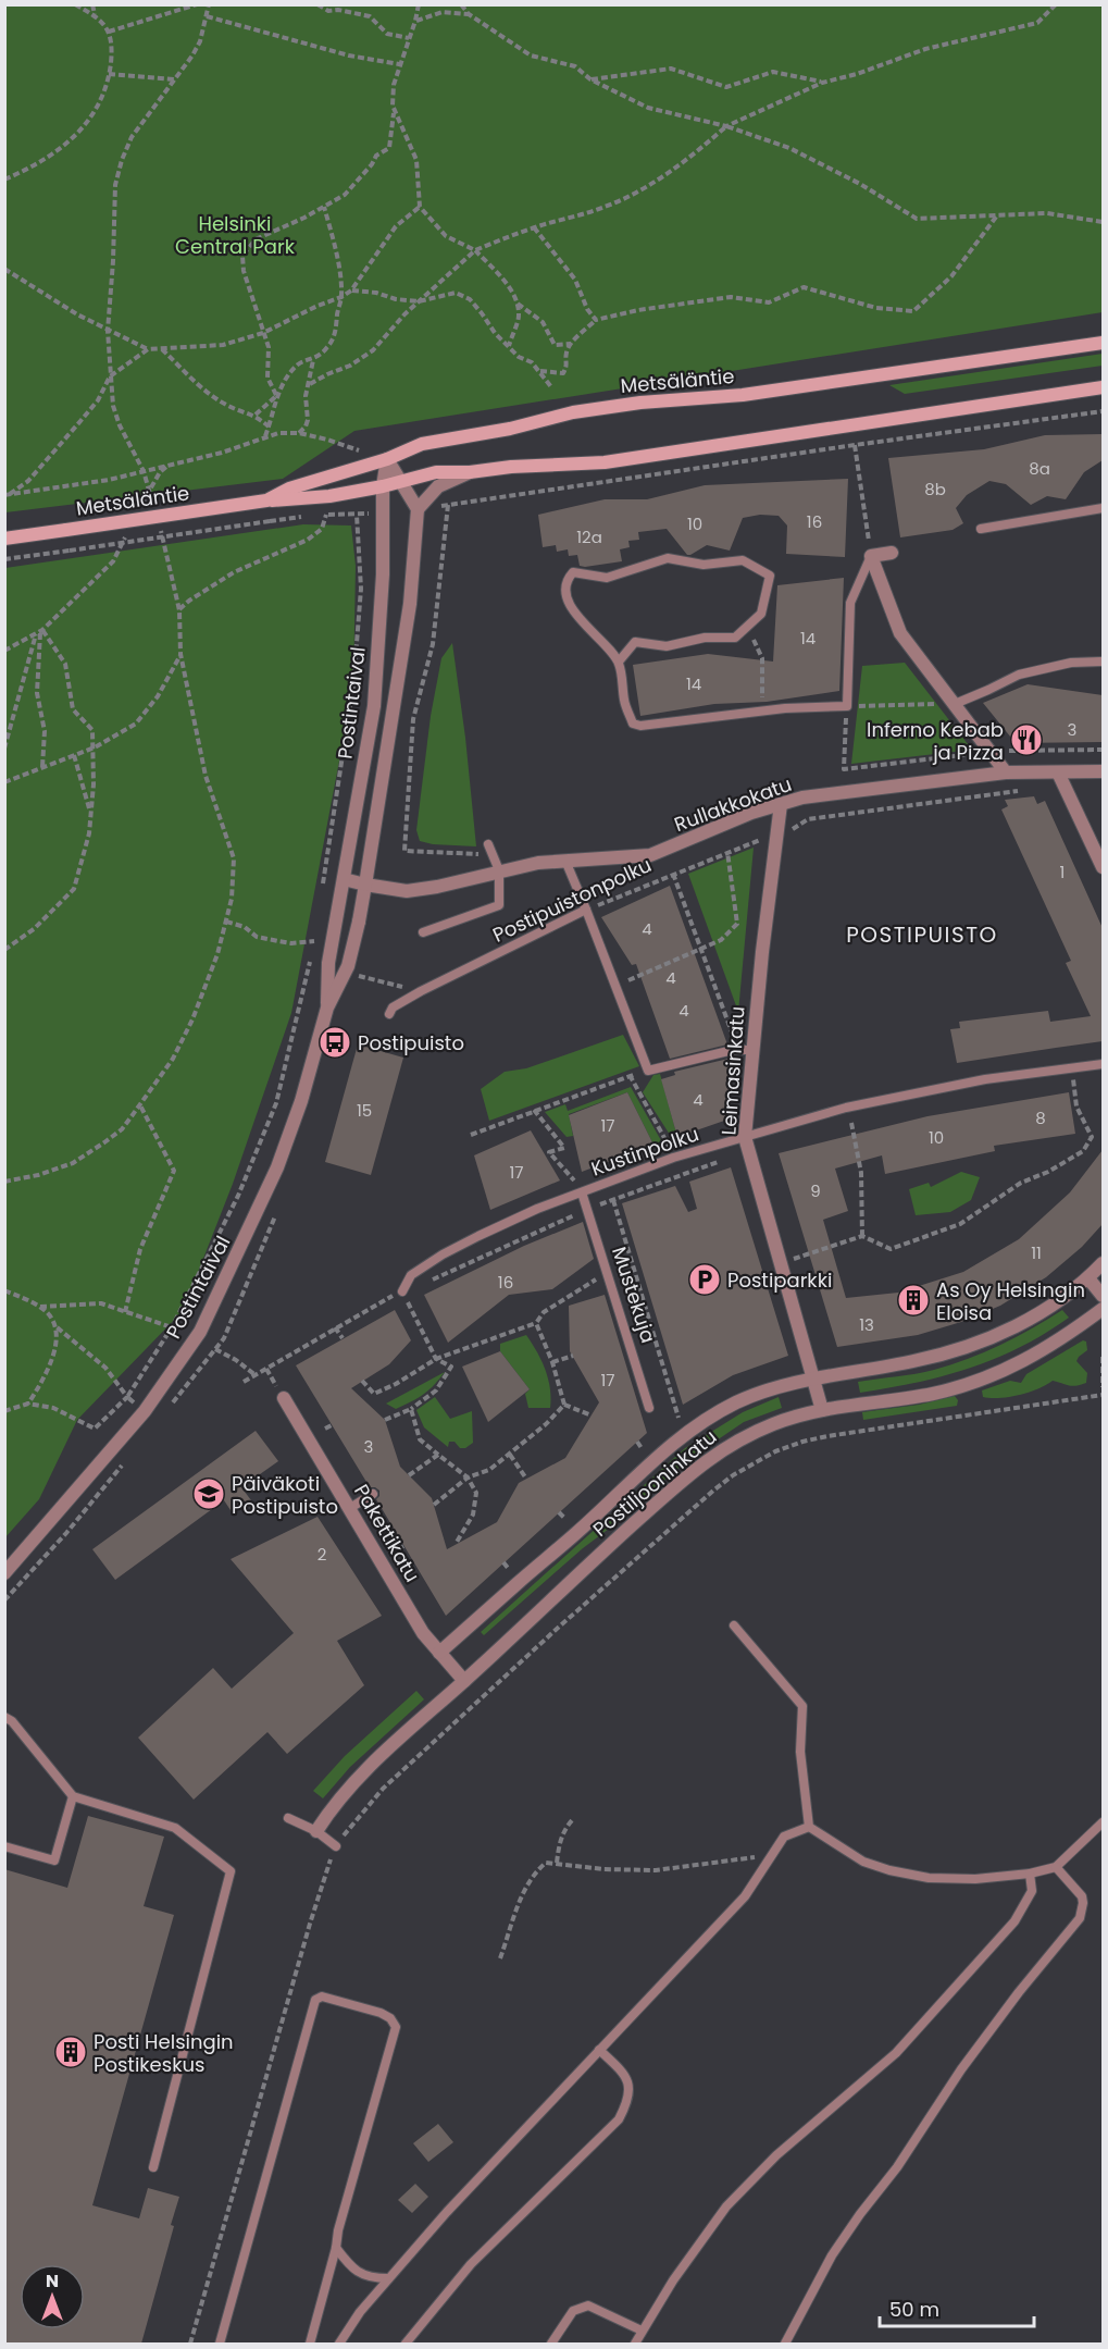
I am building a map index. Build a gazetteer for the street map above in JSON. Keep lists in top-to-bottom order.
{
  "streets": {
    "main road": ["Metsäläntie"],
    "street": [
      "Postintaival",
      "Rullakkokatu",
      "Leimasinkatu",
      "Postiljooninkatu",
      "Pakettikatu"
    ],
    "lane": ["Postipuistonpolku", "Kustinpolku", "Mustekuja"]
  },
  "crossings": [
    ["Metsäläntie", "Postintaival"],
    ["Postintaival", "Rullakkokatu"],
    ["Rullakkokatu", "Leimasinkatu"],
    ["Postipuistonpolku", "Leimasinkatu"],
    ["Leimasinkatu", "Kustinpolku"],
    ["Leimasinkatu", "Postiljooninkatu"],
    ["Kustinpolku", "Mustekuja"],
    ["Postiljooninkatu", "Pakettikatu"]
  ],
  "districts": ["POSTIPUISTO"],
  "parks": ["Helsinki Central Park"],
  "places": {
    "restaurant": ["Inferno Kebab ja Pizza"],
    "bus stop": ["Postipuisto"],
    "parking": ["Postiparkki"],
    "building": ["As Oy Helsingin Eloisa", "Posti Helsingin Postikeskus"],
    "school or university": ["Päiväkoti Postipuisto"]
  },
  "house_numbers": [
    "8a",
    "8b",
    "16",
    "10",
    "12a",
    "14",
    "14",
    "3",
    "1",
    "4",
    "4",
    "4",
    "4",
    "15",
    "8",
    "17",
    "10",
    "17",
    "9",
    "11",
    "16",
    "13",
    "17",
    "3",
    "2"
  ],
  "scale_bar": "50 m",
  "north": "top"
}
